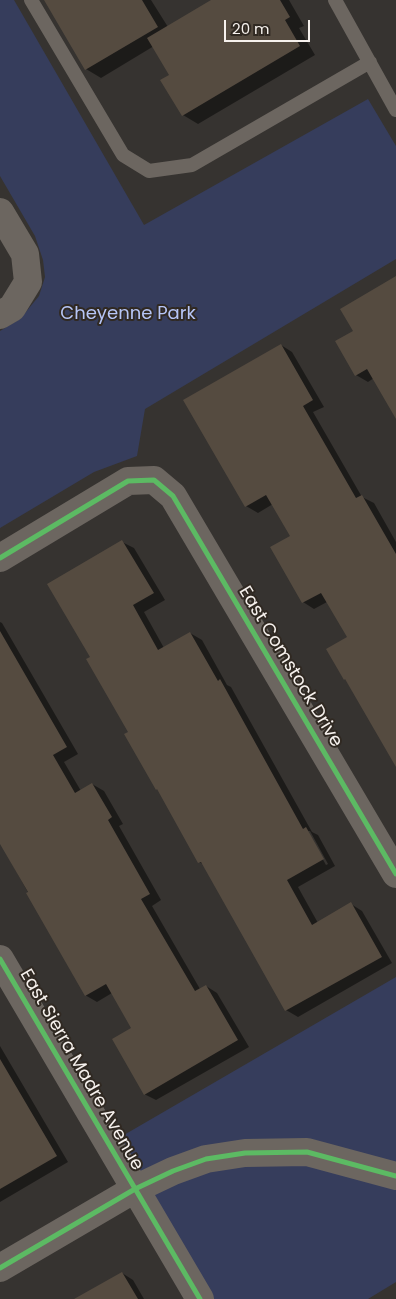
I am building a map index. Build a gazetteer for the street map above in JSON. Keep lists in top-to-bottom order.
{
  "streets": {
    "street": ["East Comstock Drive", "East Sierra Madre Avenue"]
  },
  "parks": ["Cheyenne Park"],
  "scale_bar": "20 m"
}
